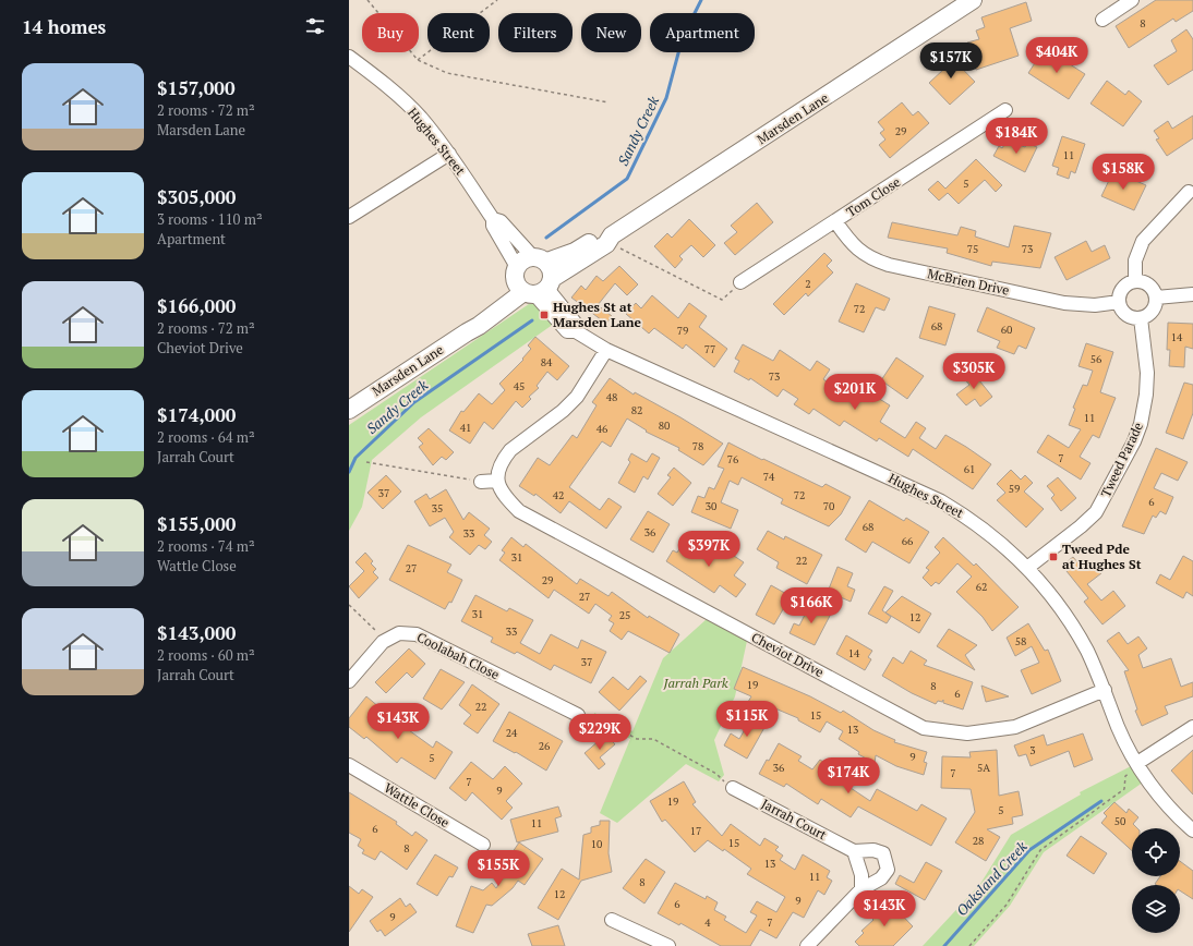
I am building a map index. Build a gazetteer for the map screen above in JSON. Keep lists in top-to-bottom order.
{
  "streets": {
    "main road": ["Marsden Lane"],
    "street": [
      "Hughes Street",
      "Tom Close",
      "McBrien Drive",
      "Tweed Parade",
      "Cheviot Drive",
      "Coolabah Close",
      "Wattle Close",
      "Jarrah Court"
    ]
  },
  "crossings": [
    ["Marsden Lane", "Hughes Street"],
    ["Hughes Street", "Tweed Parade"],
    ["Hughes Street", "Cheviot Drive"],
    ["Tom Close", "McBrien Drive"],
    ["McBrien Drive", "Tweed Parade"]
  ],
  "water": ["Sandy Creek", "Oaksland Creek"],
  "parks": ["Jarrah Park"],
  "places": {
    "transit": ["Hughes St at Marsden Lane", "Tweed Pde at Hughes St"]
  },
  "house_numbers": [
    "8",
    "29",
    "11",
    "5",
    "75",
    "73",
    "2",
    "72",
    "68",
    "60",
    "79",
    "14",
    "77",
    "56",
    "84",
    "73",
    "45",
    "48",
    "82",
    "11",
    "80",
    "41",
    "46",
    "78",
    "7",
    "76",
    "61",
    "74",
    "59",
    "37",
    "42",
    "72",
    "6",
    "30",
    "70",
    "35",
    "68",
    "36",
    "33",
    "66",
    "31",
    "22",
    "27",
    "29",
    "62",
    "27",
    "31",
    "25",
    "12",
    "33",
    "58",
    "14",
    "37",
    "19",
    "8",
    "6",
    "22",
    "15",
    "13",
    "24",
    "26",
    "3",
    "9",
    "5",
    "36",
    "5A",
    "7",
    "7",
    "9",
    "19",
    "5",
    "50",
    "11",
    "6",
    "17",
    "28",
    "15",
    "10",
    "8",
    "13",
    "11",
    "8",
    "12",
    "9",
    "6",
    "9",
    "4",
    "7"
  ],
  "page": {
    "heading": "14 homes",
    "chip": [
      "Buy",
      "Rent",
      "Filters",
      "New",
      "Apartment"
    ],
    "price": [
      "$404K",
      "$157K",
      "$184K",
      "$158K",
      "$305K",
      "$201K",
      "$397K",
      "$166K",
      "$115K",
      "$143K",
      "$229K",
      "$174K",
      "$155K",
      "$143K"
    ],
    "list": [
      {
        "name": "$157,000",
        "note": "2 rooms · 72 m² · Marsden Lane"
      },
      {
        "name": "$305,000",
        "note": "3 rooms · 110 m² · Apartment"
      },
      {
        "name": "$166,000",
        "note": "2 rooms · 72 m² · Cheviot Drive"
      },
      {
        "name": "$174,000",
        "note": "2 rooms · 64 m² · Jarrah Court"
      },
      {
        "name": "$155,000",
        "note": "2 rooms · 74 m² · Wattle Close"
      },
      {
        "name": "$143,000",
        "note": "2 rooms · 60 m² · Jarrah Court"
      }
    ]
  }
}
